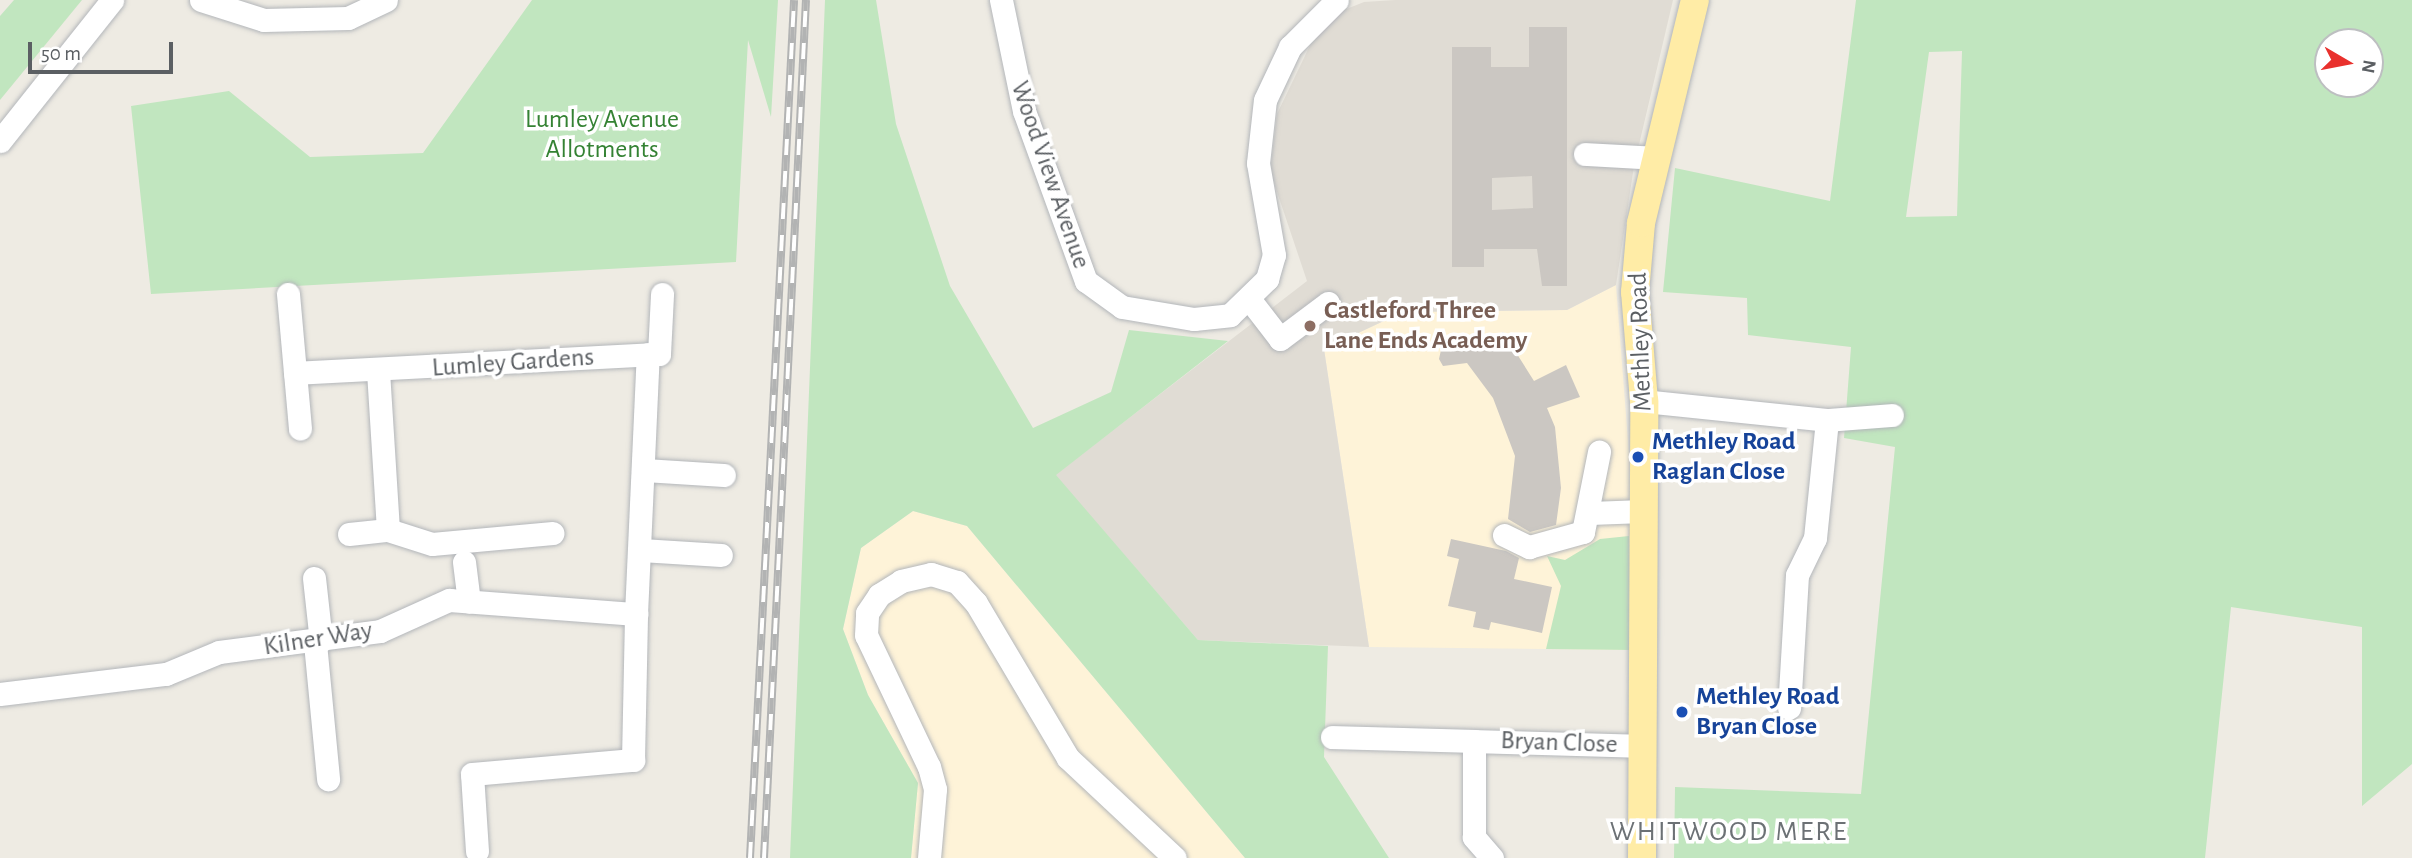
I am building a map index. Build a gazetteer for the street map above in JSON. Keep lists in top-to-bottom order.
{
  "streets": {
    "main road": ["Methley Road"],
    "street": [
      "Wood View Avenue",
      "Lumley Gardens",
      "Kilner Way",
      "Bryan Close"
    ]
  },
  "crossings": [
    ["Methley Road", "Bryan Close"]
  ],
  "districts": ["WHITWOOD MERE"],
  "parks": ["Lumley Avenue Allotments"],
  "places": ["Castleford Three Lane Ends Academy", "Methley Road Raglan Close", "Methley Road Bryan Close"],
  "scale_bar": "50 m",
  "north": "right"
}
